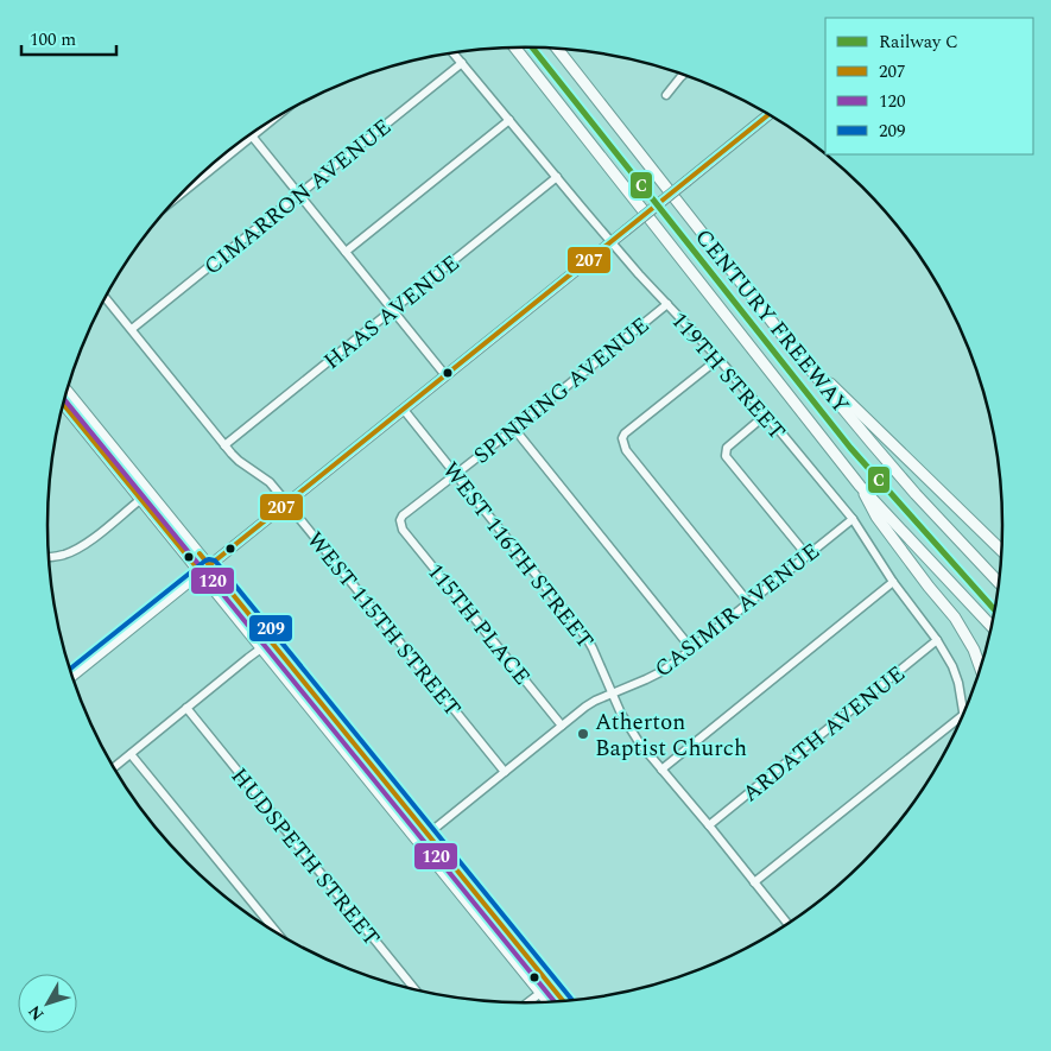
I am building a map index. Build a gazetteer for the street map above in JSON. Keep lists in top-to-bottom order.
{
  "streets": {
    "highway": ["CENTURY FREEWAY"],
    "street": [
      "CIMARRON AVENUE",
      "HAAS AVENUE",
      "119TH STREET",
      "SPINNING AVENUE",
      "WEST 116TH STREET",
      "CASIMIR AVENUE",
      "WEST 115TH STREET",
      "115TH PLACE",
      "ARDATH AVENUE",
      "HUDSPETH STREET"
    ]
  },
  "crossings": [
    ["CIMARRON AVENUE", "119TH STREET"],
    ["CIMARRON AVENUE", "WEST 115TH STREET"],
    ["HAAS AVENUE", "119TH STREET"],
    ["HAAS AVENUE", "WEST 115TH STREET"],
    ["119TH STREET", "SPINNING AVENUE"],
    ["119TH STREET", "CASIMIR AVENUE"],
    ["119TH STREET", "ARDATH AVENUE"],
    ["SPINNING AVENUE", "WEST 116TH STREET"],
    ["SPINNING AVENUE", "115TH PLACE"],
    ["WEST 116TH STREET", "CASIMIR AVENUE"],
    ["WEST 116TH STREET", "ARDATH AVENUE"],
    ["CASIMIR AVENUE", "WEST 115TH STREET"],
    ["CASIMIR AVENUE", "115TH PLACE"]
  ],
  "places": ["Atherton Baptist Church"],
  "lines": [
    "rail line C",
    "transit line 207",
    "transit line 120",
    "transit line 209"
  ],
  "legend": [
    "Railway C",
    "207",
    "120",
    "209"
  ],
  "scale_bar": "100 m",
  "north": "bottom left"
}
